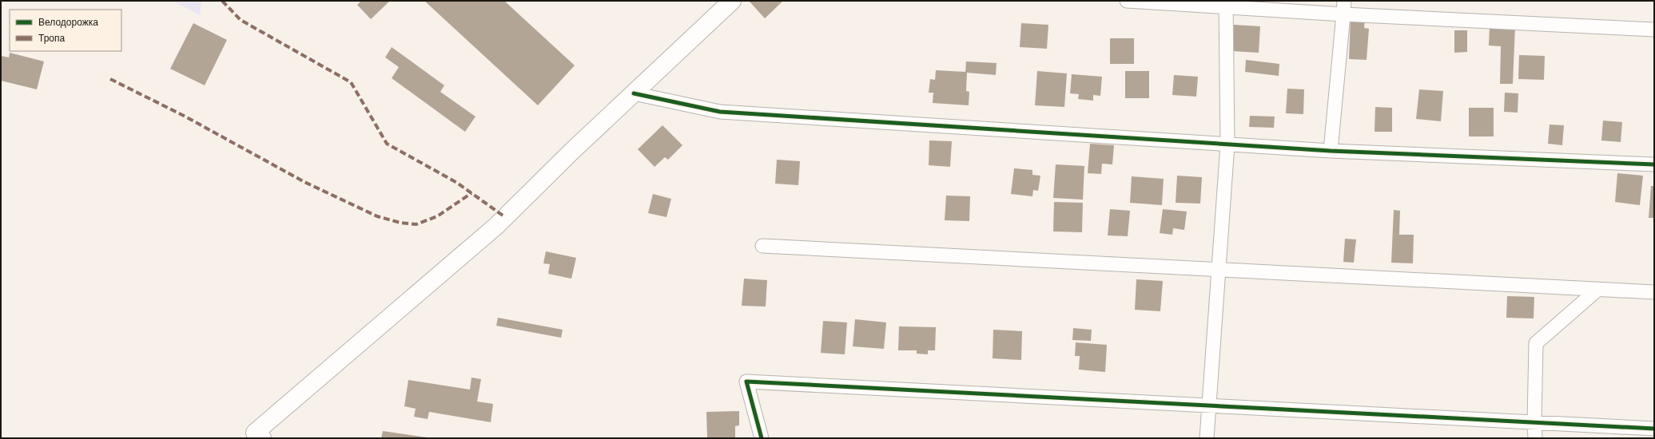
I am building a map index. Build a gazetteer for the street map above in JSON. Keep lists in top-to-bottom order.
{
  "legend": ["Велодорожка", "Тропа"]
}
